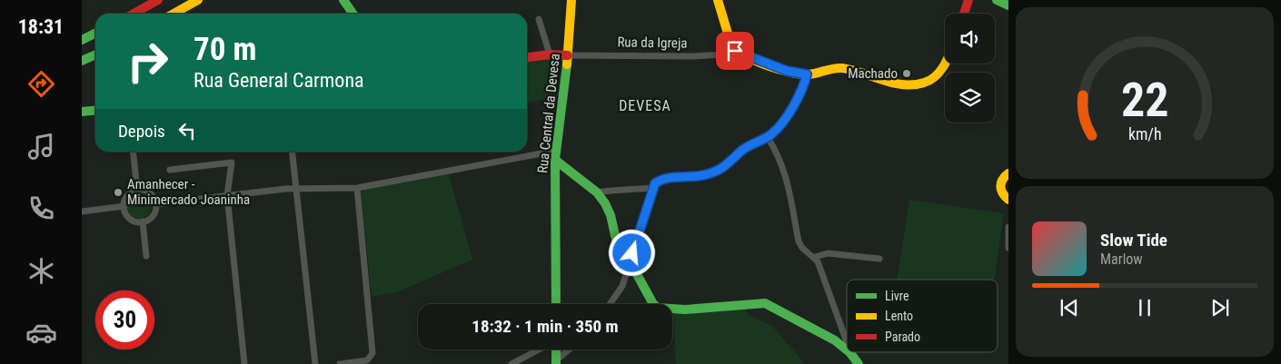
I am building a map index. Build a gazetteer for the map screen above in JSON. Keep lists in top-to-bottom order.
{
  "streets": {
    "main road": ["Rua Central da Devesa"],
    "street": ["Rua da Igreja"]
  },
  "crossings": [
    ["Rua da Igreja", "Rua Central da Devesa"]
  ],
  "districts": ["DEVESA"],
  "places": ["Machado", "Amanhecer - Minimercado Joaninha"],
  "legend": ["Livre", "Lento", "Parado"],
  "page": {
    "tabs": "18:31",
    "turn": ["70 m", "Rua General Carmona"],
    "then": "Depois",
    "song": ["Slow Tide", "Marlow"],
    "limit": "30",
    "trip": "18:32 · 1 min · 350 m",
    "gauge": ["22", "km/h"]
  }
}
